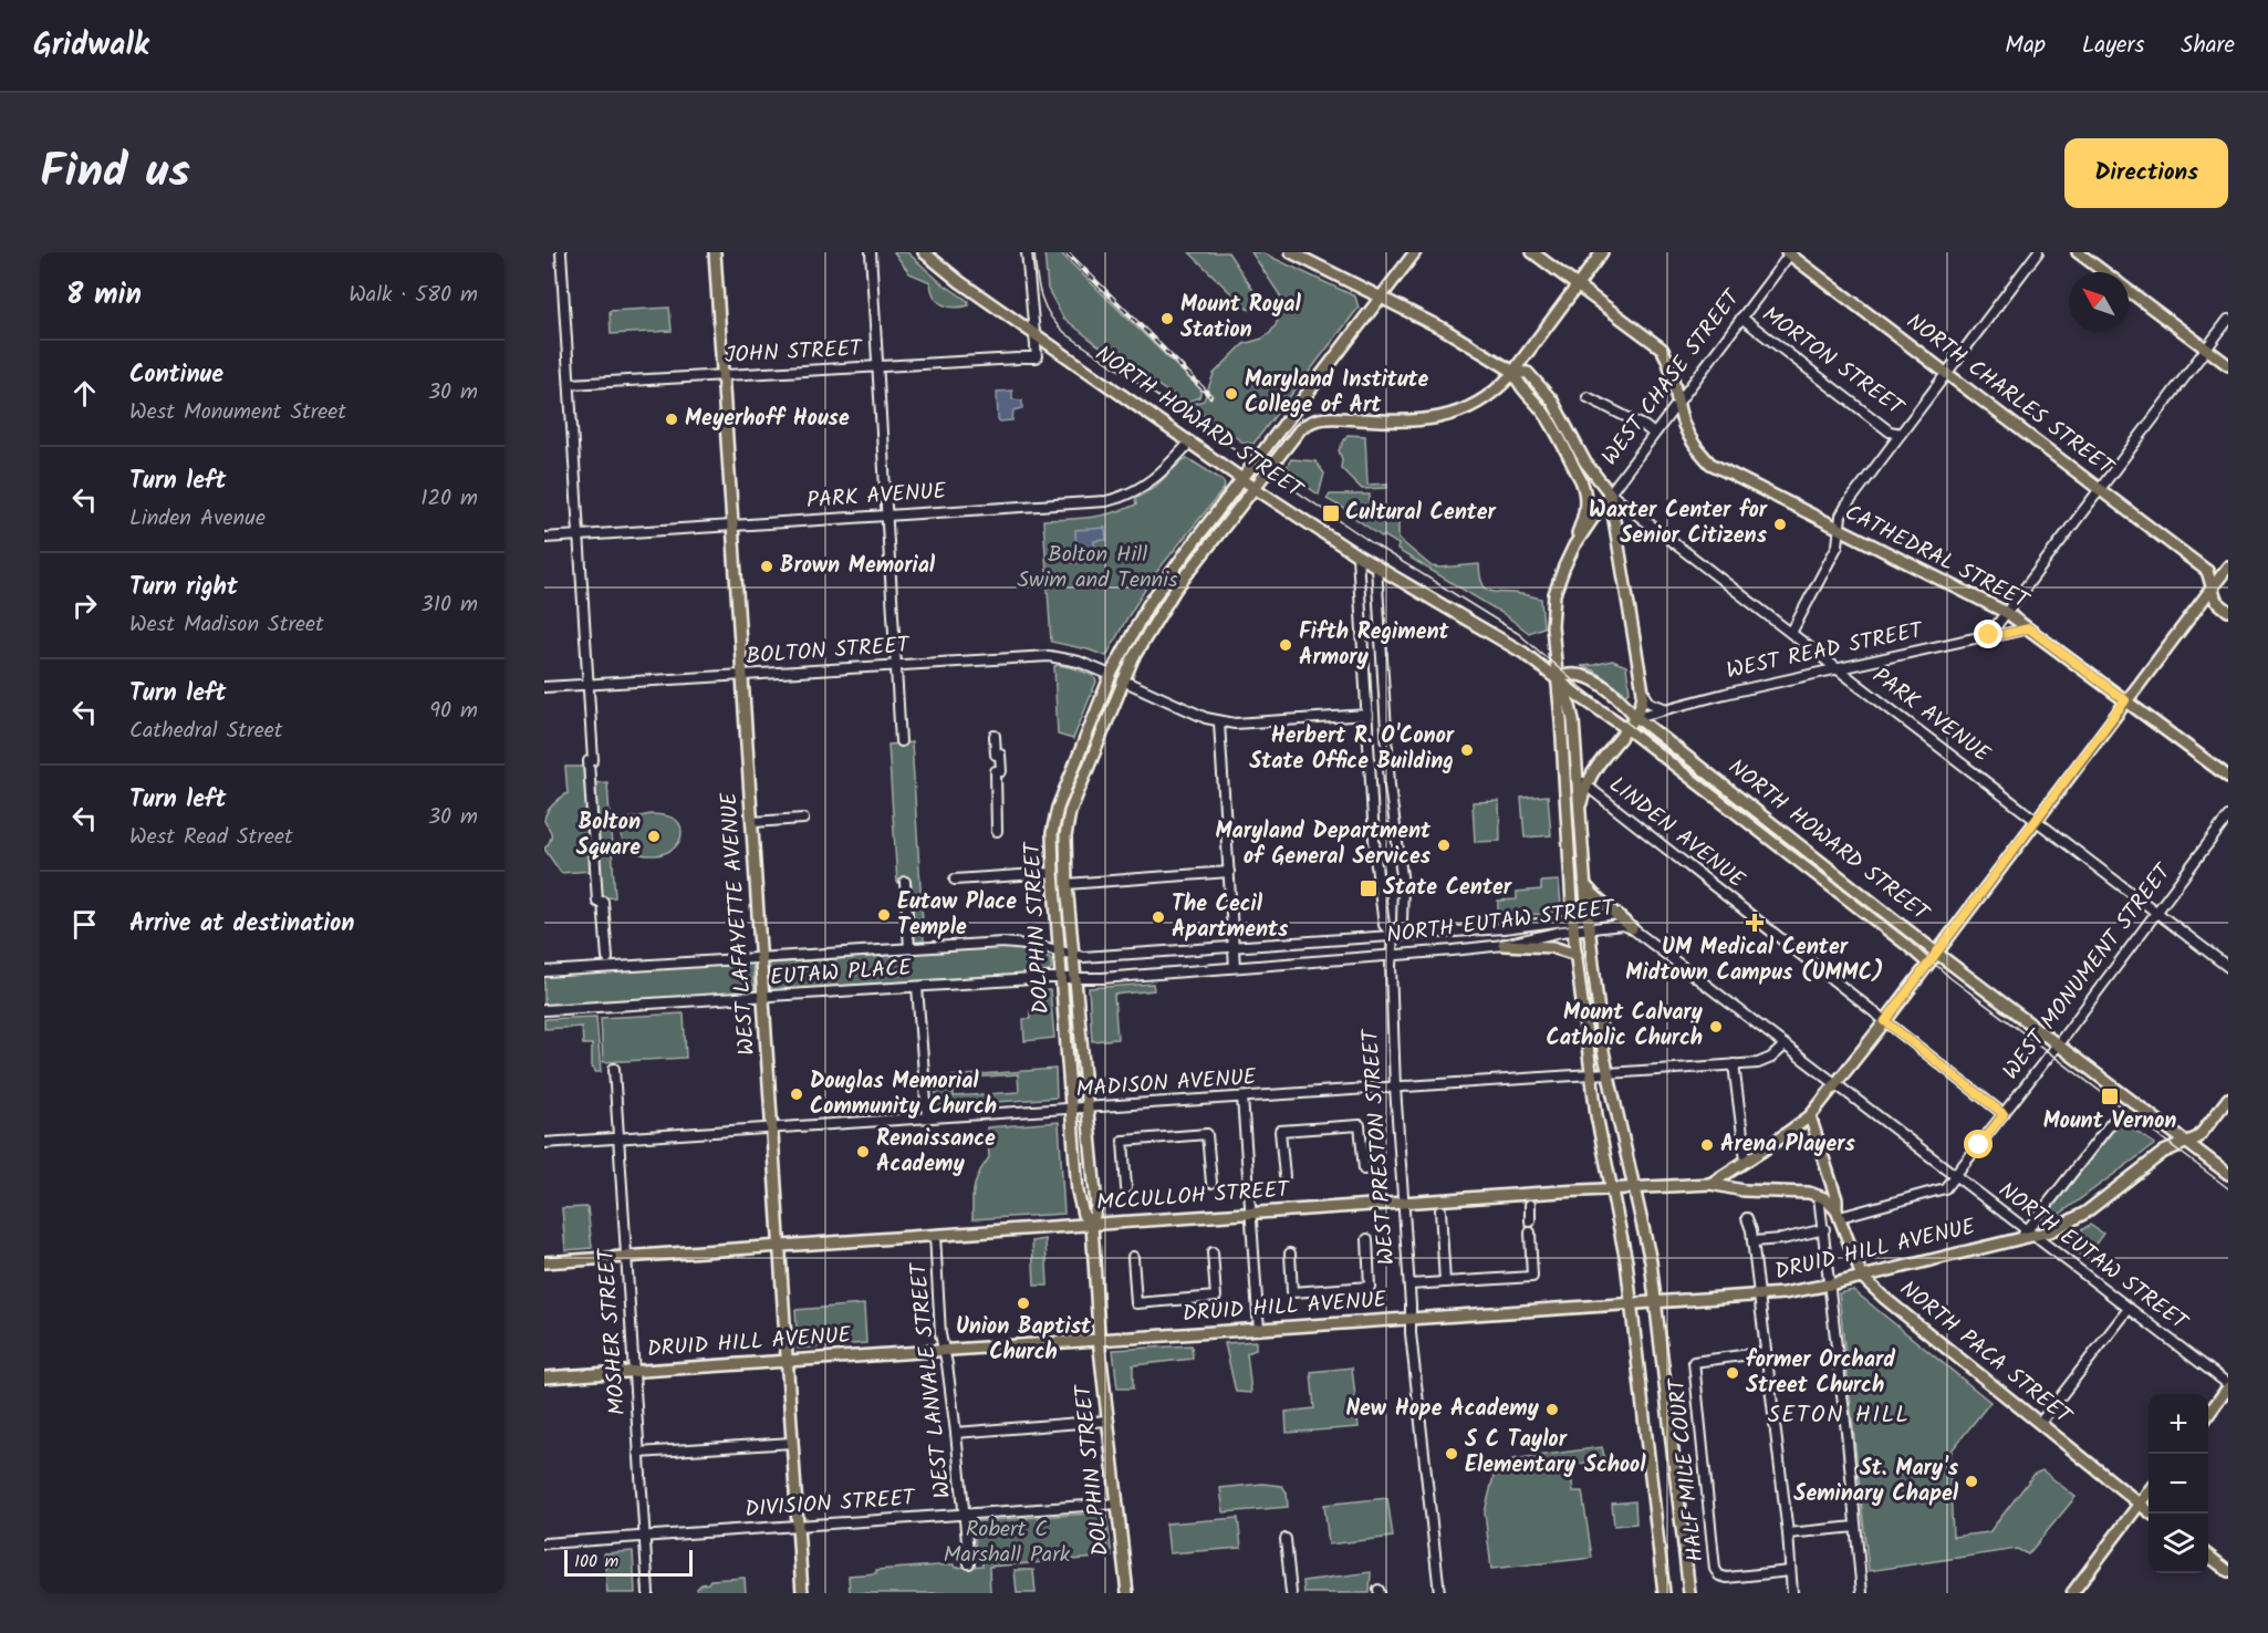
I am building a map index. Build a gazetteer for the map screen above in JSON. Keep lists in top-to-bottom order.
{
  "streets": {
    "main road": [
      "WEST CHASE STREET",
      "NORTH CHARLES STREET",
      "NORTH HOWARD STREET",
      "CATHEDRAL STREET",
      "WEST LAFAYETTE AVENUE",
      "DOLPHIN STREET",
      "MCCULLOH STREET",
      "DRUID HILL AVENUE",
      "NORTH PACA STREET"
    ],
    "street": [
      "JOHN STREET",
      "MORTON STREET",
      "PARK AVENUE",
      "BOLTON STREET",
      "WEST READ STREET",
      "LINDEN AVENUE",
      "NORTH EUTAW STREET",
      "WEST MONUMENT STREET",
      "EUTAW PLACE",
      "MADISON AVENUE",
      "WEST PRESTON STREET",
      "MOSHER STREET",
      "WEST LANVALE STREET",
      "HALF MILE COURT",
      "DIVISION STREET"
    ]
  },
  "crossings": [
    ["JOHN STREET", "NORTH HOWARD STREET"],
    ["JOHN STREET", "WEST LAFAYETTE AVENUE"],
    ["MORTON STREET", "WEST CHASE STREET"],
    ["WEST CHASE STREET", "NORTH CHARLES STREET"],
    ["WEST CHASE STREET", "NORTH HOWARD STREET"],
    ["WEST CHASE STREET", "PARK AVENUE"],
    ["WEST CHASE STREET", "CATHEDRAL STREET"],
    ["WEST CHASE STREET", "WEST READ STREET"],
    ["NORTH HOWARD STREET", "PARK AVENUE"],
    ["NORTH HOWARD STREET", "WEST READ STREET"],
    ["NORTH HOWARD STREET", "DOLPHIN STREET"],
    ["NORTH HOWARD STREET", "WEST MONUMENT STREET"],
    ["NORTH HOWARD STREET", "WEST PRESTON STREET"],
    ["NORTH HOWARD STREET", "DRUID HILL AVENUE"],
    ["PARK AVENUE", "WEST READ STREET"],
    ["PARK AVENUE", "WEST LAFAYETTE AVENUE"],
    ["PARK AVENUE", "WEST MONUMENT STREET"],
    ["CATHEDRAL STREET", "WEST READ STREET"],
    ["BOLTON STREET", "WEST LAFAYETTE AVENUE"],
    ["BOLTON STREET", "DOLPHIN STREET"],
    ["LINDEN AVENUE", "WEST MONUMENT STREET"],
    ["NORTH EUTAW STREET", "DOLPHIN STREET"],
    ["NORTH EUTAW STREET", "WEST MONUMENT STREET"],
    ["NORTH EUTAW STREET", "EUTAW PLACE"],
    ["NORTH EUTAW STREET", "MADISON AVENUE"],
    ["NORTH EUTAW STREET", "WEST PRESTON STREET"],
    ["NORTH EUTAW STREET", "DRUID HILL AVENUE"],
    ["WEST LAFAYETTE AVENUE", "EUTAW PLACE"],
    ["WEST LAFAYETTE AVENUE", "MADISON AVENUE"],
    ["WEST LAFAYETTE AVENUE", "MCCULLOH STREET"],
    ["WEST LAFAYETTE AVENUE", "DRUID HILL AVENUE"],
    ["WEST LAFAYETTE AVENUE", "DIVISION STREET"],
    ["DOLPHIN STREET", "EUTAW PLACE"],
    ["DOLPHIN STREET", "MADISON AVENUE"],
    ["DOLPHIN STREET", "MCCULLOH STREET"],
    ["DOLPHIN STREET", "DRUID HILL AVENUE"],
    ["DOLPHIN STREET", "DIVISION STREET"],
    ["WEST MONUMENT STREET", "NORTH PACA STREET"],
    ["MADISON AVENUE", "WEST PRESTON STREET"],
    ["MADISON AVENUE", "MOSHER STREET"],
    ["WEST PRESTON STREET", "MCCULLOH STREET"],
    ["WEST PRESTON STREET", "DRUID HILL AVENUE"],
    ["MCCULLOH STREET", "MOSHER STREET"],
    ["MCCULLOH STREET", "WEST LANVALE STREET"],
    ["DRUID HILL AVENUE", "MOSHER STREET"],
    ["DRUID HILL AVENUE", "NORTH PACA STREET"],
    ["DRUID HILL AVENUE", "WEST LANVALE STREET"],
    ["MOSHER STREET", "DIVISION STREET"],
    ["WEST LANVALE STREET", "DIVISION STREET"]
  ],
  "districts": ["SETON HILL"],
  "parks": ["Bolton Hill Swim and Tennis", "Robert C Marshall Park"],
  "places": {
    "other": [
      "Mount Royal Station",
      "Maryland Institute College of Art",
      "Meyerhoff House",
      "Waxter Center for Senior Citizens",
      "Brown Memorial",
      "Fifth Regiment Armory",
      "Herbert R. O'Conor State Office Building",
      "Bolton Square",
      "Maryland Department of General Services",
      "Eutaw Place Temple",
      "The Cecil Apartments",
      "Mount Calvary Catholic Church",
      "Douglas Memorial Community Church",
      "Arena Players",
      "Renaissance Academy",
      "Union Baptist Church",
      "former Orchard Street Church",
      "New Hope Academy",
      "S C Taylor Elementary School",
      "St. Mary's Seminary Chapel"
    ],
    "transit": ["Cultural Center", "State Center", "Mount Vernon"],
    "health": ["UM Medical Center Midtown Campus (UMMC)"]
  },
  "scale_bar": "100 m",
  "north": "top left",
  "page": {
    "header": "Gridwalk",
    "nav": ["Map", "Layers", "Share"],
    "title": "Find us",
    "buttons": "Directions",
    "heading": ["8 min", "Walk · 580 m"],
    "list": [
      ["Continue", "West Monument Street", "30 m"],
      ["Turn left", "Linden Avenue", "120 m"],
      ["Turn right", "West Madison Street", "310 m"],
      ["Turn left", "Cathedral Street", "90 m"],
      ["Turn left", "West Read Street", "30 m"],
      "Arrive at destination"
    ],
    "map_buttons": ["+", "−"],
    "scale": "100 m"
  }
}
